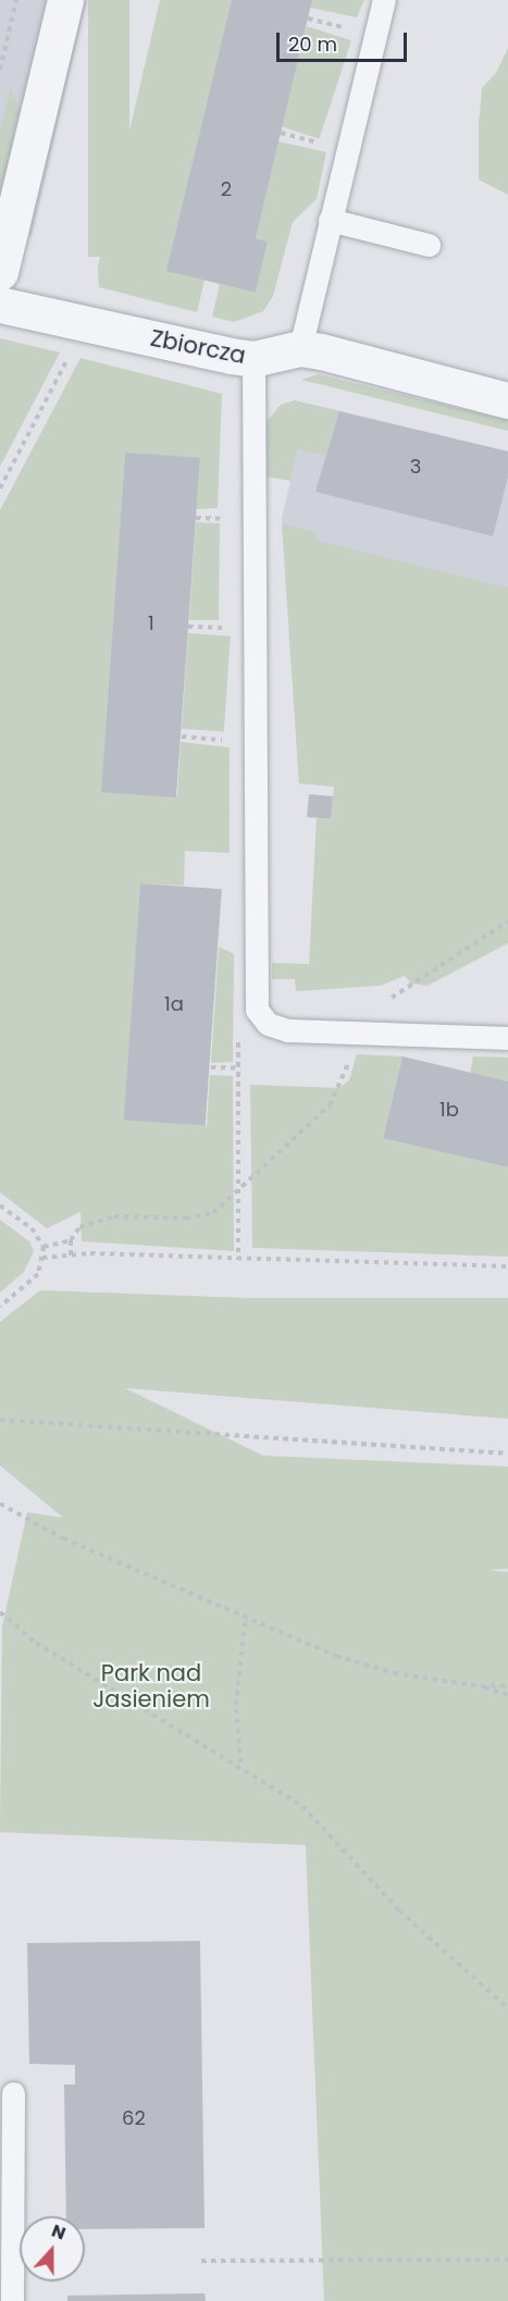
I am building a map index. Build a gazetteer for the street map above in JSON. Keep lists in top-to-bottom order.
{
  "streets": {
    "street": ["Zbiorcza"]
  },
  "parks": ["Park nad Jasieniem"],
  "house_numbers": [
    "2",
    "3",
    "1",
    "1a",
    "1b",
    "62"
  ],
  "scale_bar": "20 m",
  "north": "top"
}
